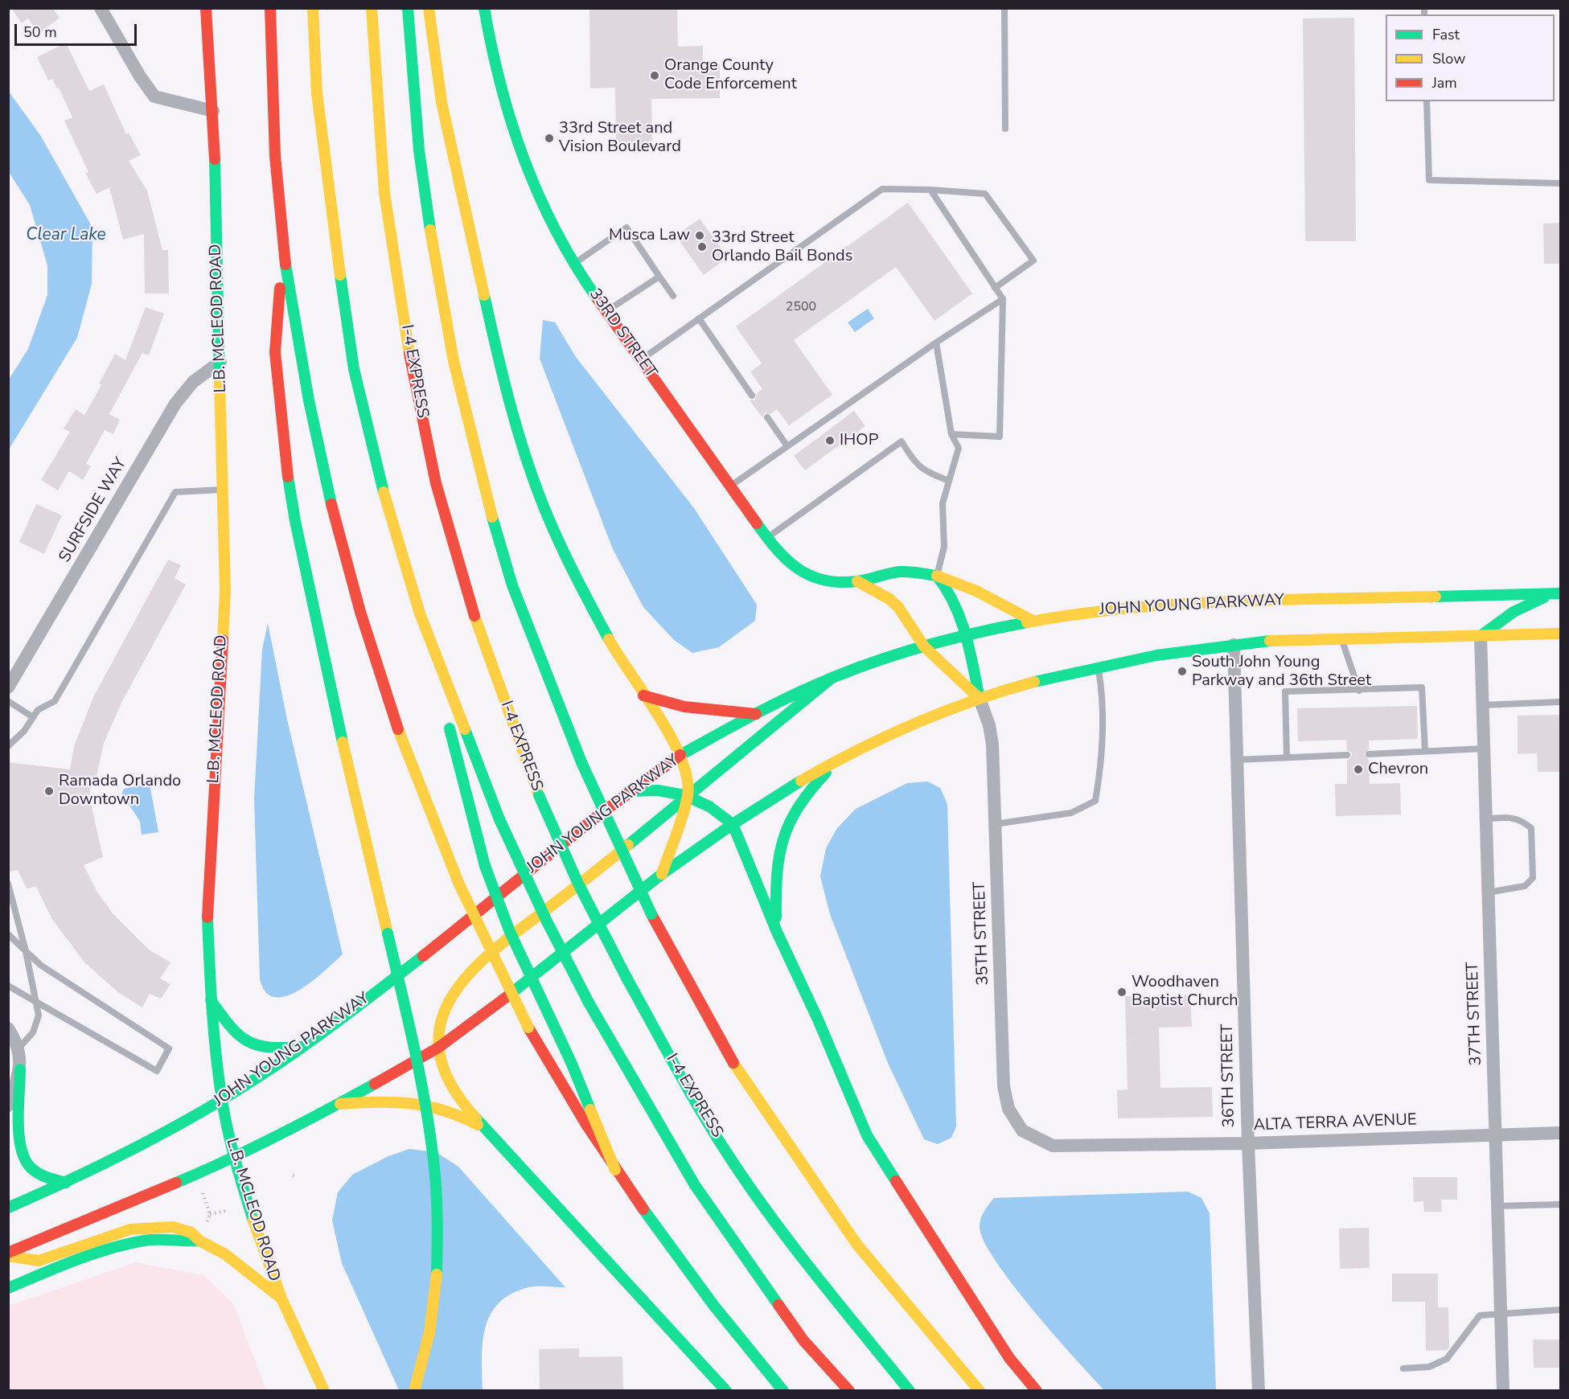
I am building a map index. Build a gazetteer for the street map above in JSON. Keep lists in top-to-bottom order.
{
  "streets": {
    "main road": [
      "L.B. MCLEOD ROAD",
      "33RD STREET",
      "I-4 EXPRESS",
      "JOHN YOUNG PARKWAY"
    ],
    "street": [
      "SURFSIDE WAY",
      "35TH STREET",
      "37TH STREET",
      "36TH STREET",
      "ALTA TERRA AVENUE"
    ]
  },
  "crossings": [
    ["L.B. MCLEOD ROAD", "SURFSIDE WAY"],
    ["L.B. MCLEOD ROAD", "JOHN YOUNG PARKWAY"],
    ["33RD STREET", "JOHN YOUNG PARKWAY"],
    ["35TH STREET", "ALTA TERRA AVENUE"],
    ["37TH STREET", "ALTA TERRA AVENUE"],
    ["36TH STREET", "ALTA TERRA AVENUE"]
  ],
  "water": ["Clear Lake"],
  "places": [
    "Orange County Code Enforcement",
    "33rd Street and Vision Boulevard",
    "Musca Law",
    "33rd Street Orlando Bail Bonds",
    "IHOP",
    "South John Young Parkway and 36th Street",
    "Chevron",
    "Ramada Orlando Downtown",
    "Woodhaven Baptist Church"
  ],
  "house_numbers": ["2500"],
  "legend": ["Fast", "Slow", "Jam"],
  "scale_bar": "50 m"
}
